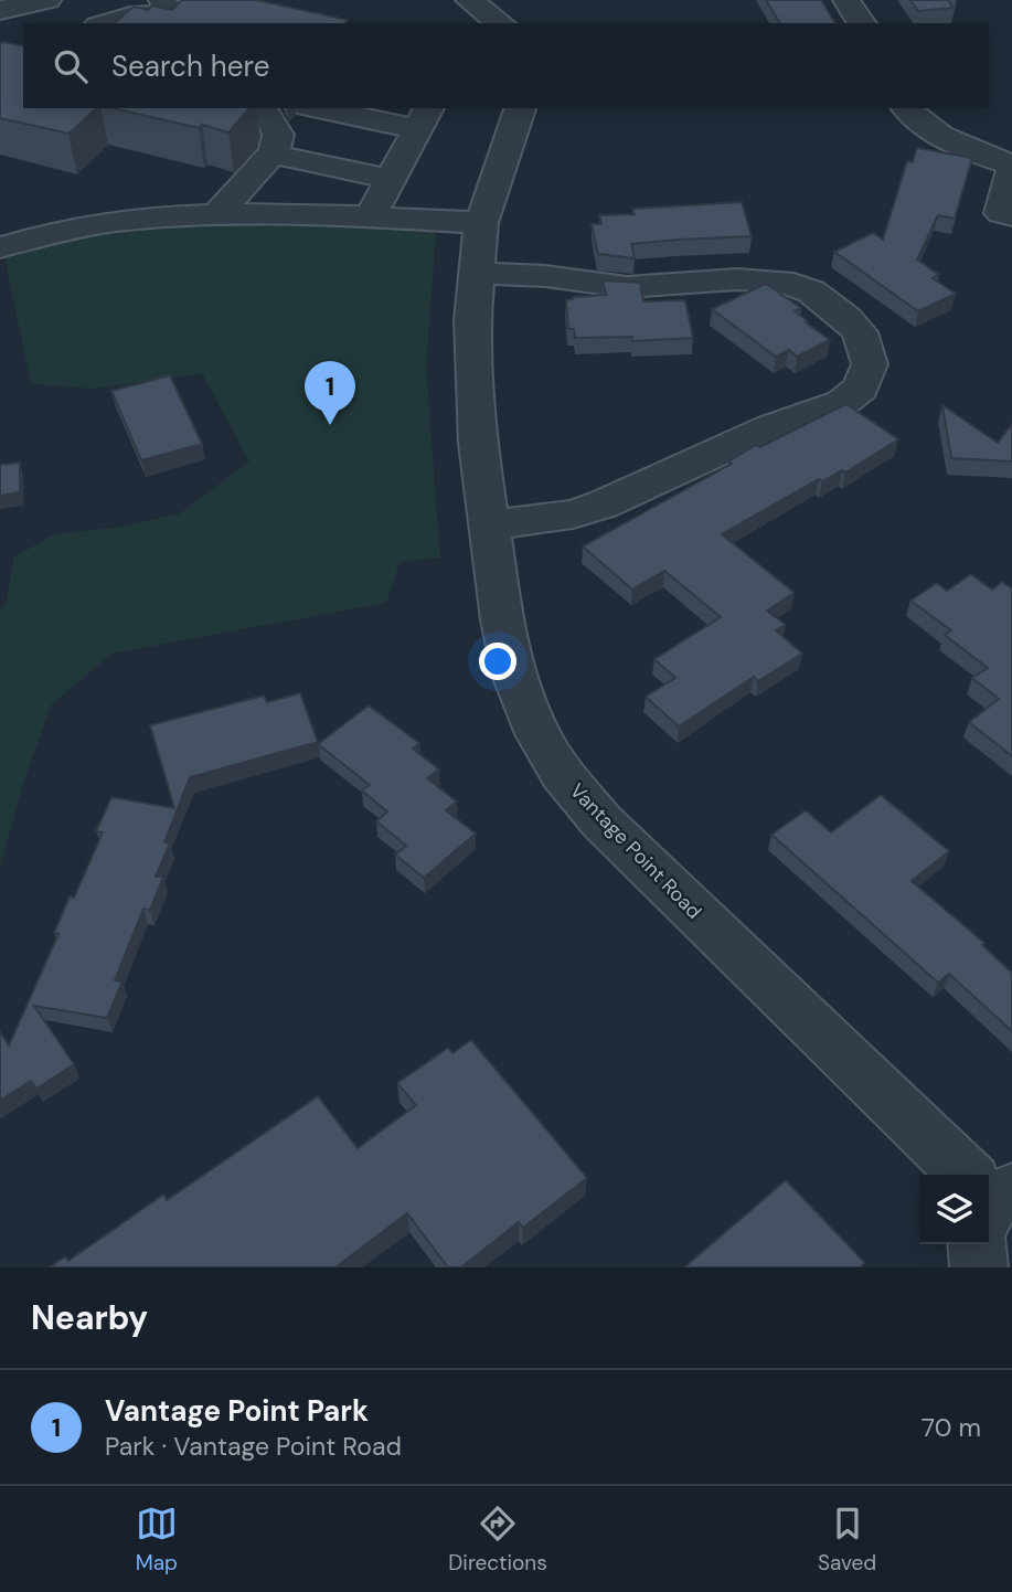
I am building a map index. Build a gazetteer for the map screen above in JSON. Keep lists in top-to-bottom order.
{
  "streets": {
    "street": ["Vantage Point Road"]
  },
  "page": {
    "search": "Search here",
    "pins": "1",
    "heading": "Nearby",
    "list": [
      {
        "mark": "1",
        "name": "Vantage Point Park",
        "note": "Park · Vantage Point Road",
        "value": "70 m"
      }
    ],
    "nav": ["Map", "Directions", "Saved"]
  }
}
